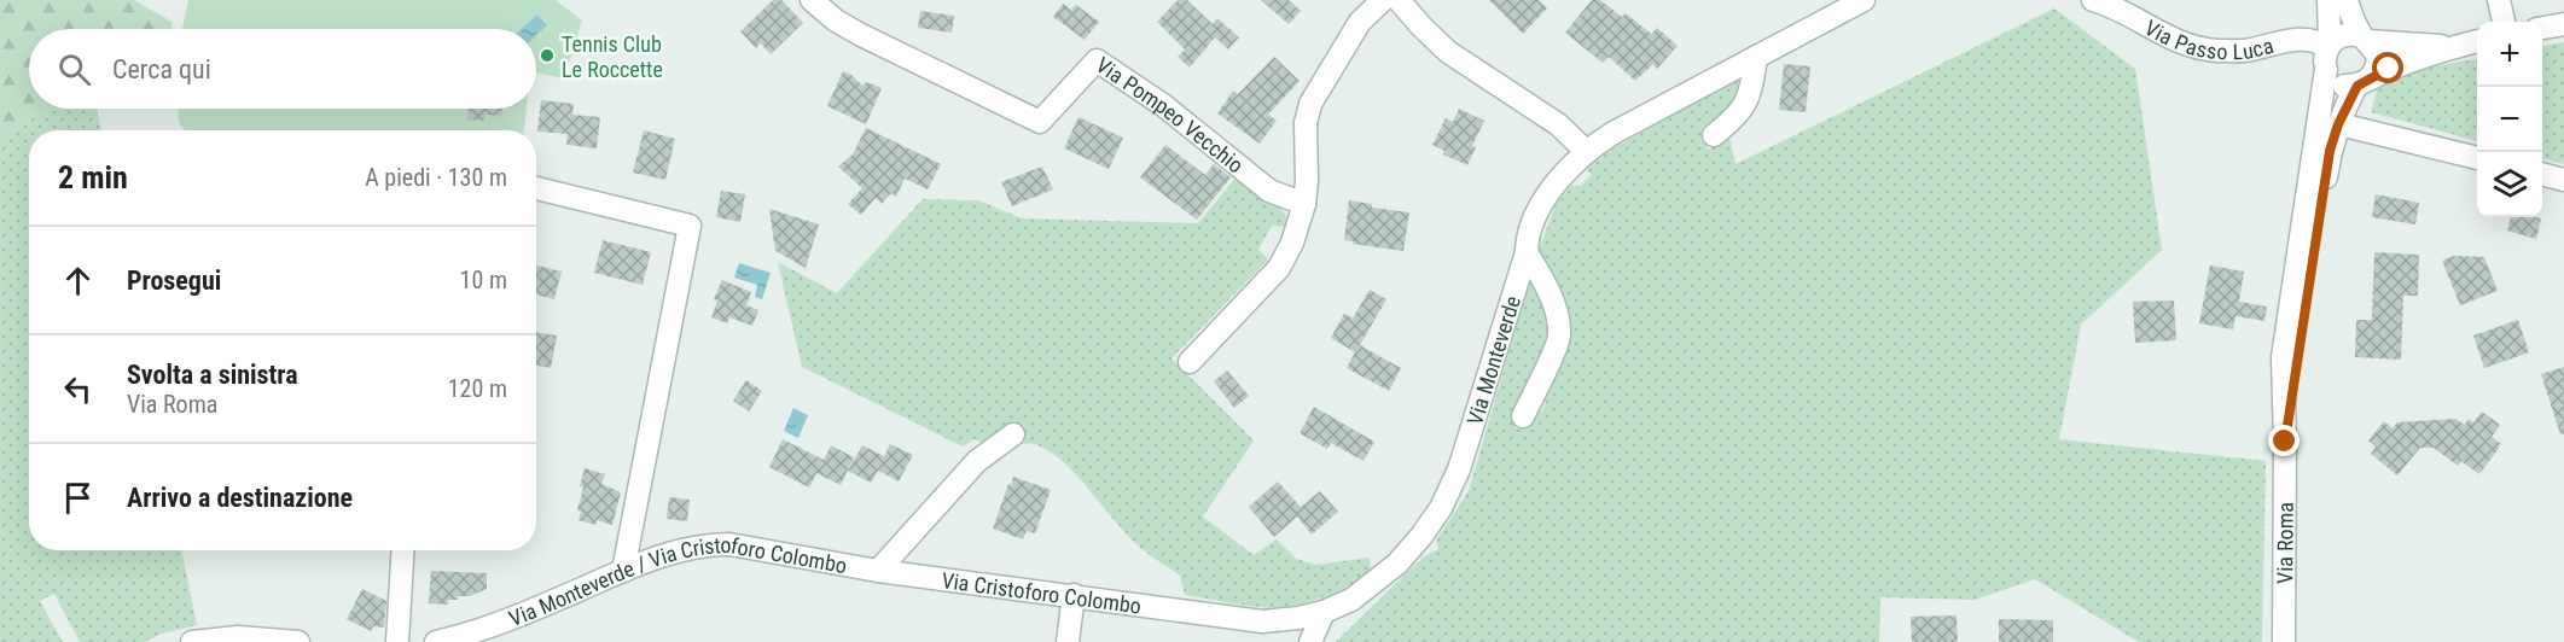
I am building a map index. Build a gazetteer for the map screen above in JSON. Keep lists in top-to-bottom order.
{
  "streets": {
    "street": [
      "Via Passo Luca",
      "Via Pompeo Vecchio",
      "Via Monteverde",
      "Via Roma",
      "Via Cristoforo Colombo",
      "Via Monteverde / Via Cristoforo Colombo"
    ]
  },
  "crossings": [
    ["Via Passo Luca", "Via Roma"],
    ["Via Monteverde", "Via Cristoforo Colombo"],
    ["Via Cristoforo Colombo", "Via Monteverde / Via Cristoforo Colombo"]
  ],
  "places": ["Tennis Club Le Roccette"],
  "page": {
    "map_buttons": ["+", "−"],
    "search": "Cerca qui",
    "heading": ["2 min", "A piedi · 130 m"],
    "list": [
      ["Prosegui", "10 m"],
      ["Svolta a sinistra", "Via Roma", "120 m"],
      "Arrivo a destinazione"
    ]
  }
}
